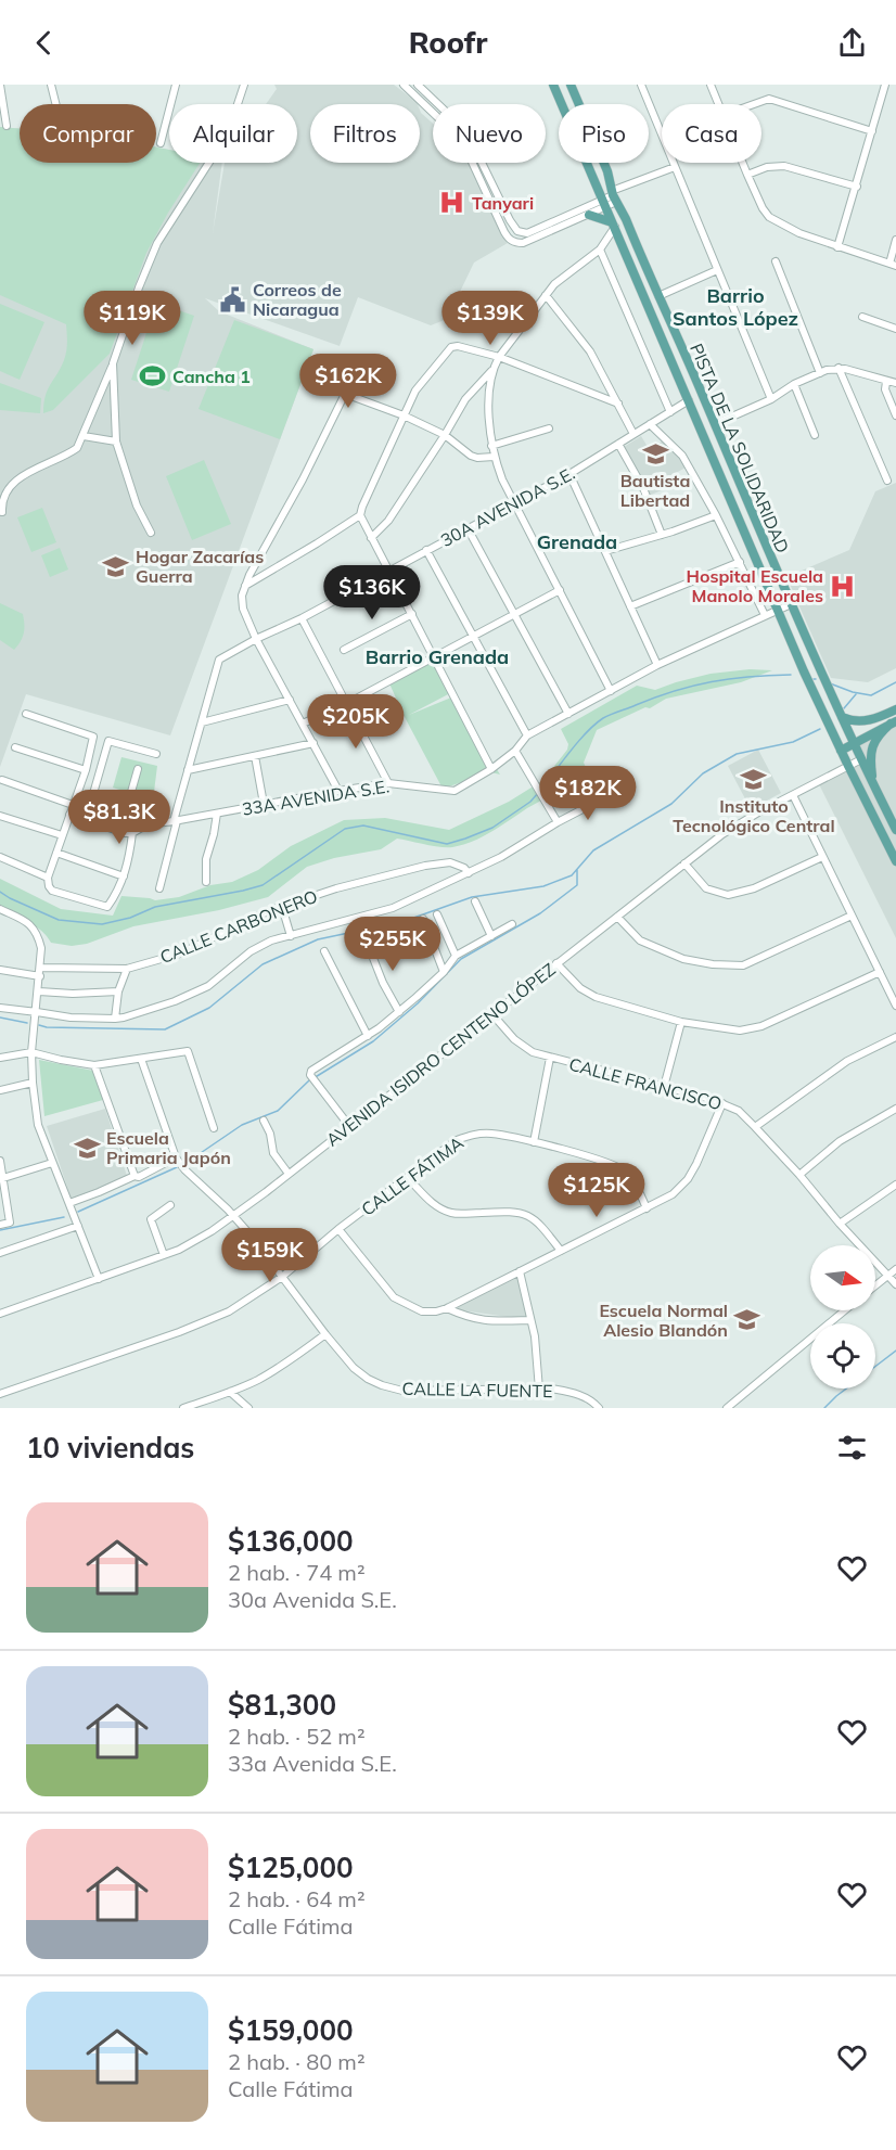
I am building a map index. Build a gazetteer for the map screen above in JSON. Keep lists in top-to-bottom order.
{
  "streets": {
    "main road": ["PISTA DE LA SOLIDARIDAD"],
    "street": [
      "30A AVENIDA S.E.",
      "33A AVENIDA S.E.",
      "CALLE CARBONERO",
      "AVENIDA ISIDRO CENTENO LÓPEZ",
      "CALLE FRANCISCO",
      "CALLE FÁTIMA",
      "CALLE LA FUENTE"
    ]
  },
  "crossings": [
    ["PISTA DE LA SOLIDARIDAD", "30A AVENIDA S.E."],
    ["PISTA DE LA SOLIDARIDAD", "33A AVENIDA S.E."],
    ["PISTA DE LA SOLIDARIDAD", "AVENIDA ISIDRO CENTENO LÓPEZ"],
    ["AVENIDA ISIDRO CENTENO LÓPEZ", "CALLE FRANCISCO"],
    ["AVENIDA ISIDRO CENTENO LÓPEZ", "CALLE LA FUENTE"],
    ["CALLE FÁTIMA", "CALLE LA FUENTE"]
  ],
  "districts": ["Barrio Santos López", "Grenada", "Barrio Grenada"],
  "places": {
    "hospital": ["Tanyari", "Hospital Escuela Manolo Morales"],
    "public building": ["Correos de Nicaragua"],
    "sports": ["Cancha 1"],
    "school or university": [
      "Bautista Libertad",
      "Hogar Zacarías Guerra",
      "Instituto Tecnológico Central",
      "Escuela Primaria Japón",
      "Escuela Normal Alesio Blandón"
    ]
  },
  "north": "right",
  "page": {
    "header": "Roofr",
    "chip": [
      "Comprar",
      "Alquilar",
      "Filtros",
      "Nuevo",
      "Piso",
      "Casa"
    ],
    "price": [
      "$119K",
      "$139K",
      "$162K",
      "$136K",
      "$205K",
      "$182K",
      "$81.3K",
      "$255K",
      "$125K",
      "$159K"
    ],
    "heading": "10 viviendas",
    "list": [
      {
        "name": "$136,000",
        "note": "2 hab. · 74 m² · 30a Avenida S.E."
      },
      {
        "name": "$81,300",
        "note": "2 hab. · 52 m² · 33a Avenida S.E."
      },
      {
        "name": "$125,000",
        "note": "2 hab. · 64 m² · Calle Fátima"
      },
      {
        "name": "$159,000",
        "note": "2 hab. · 80 m² · Calle Fátima"
      }
    ]
  }
}
